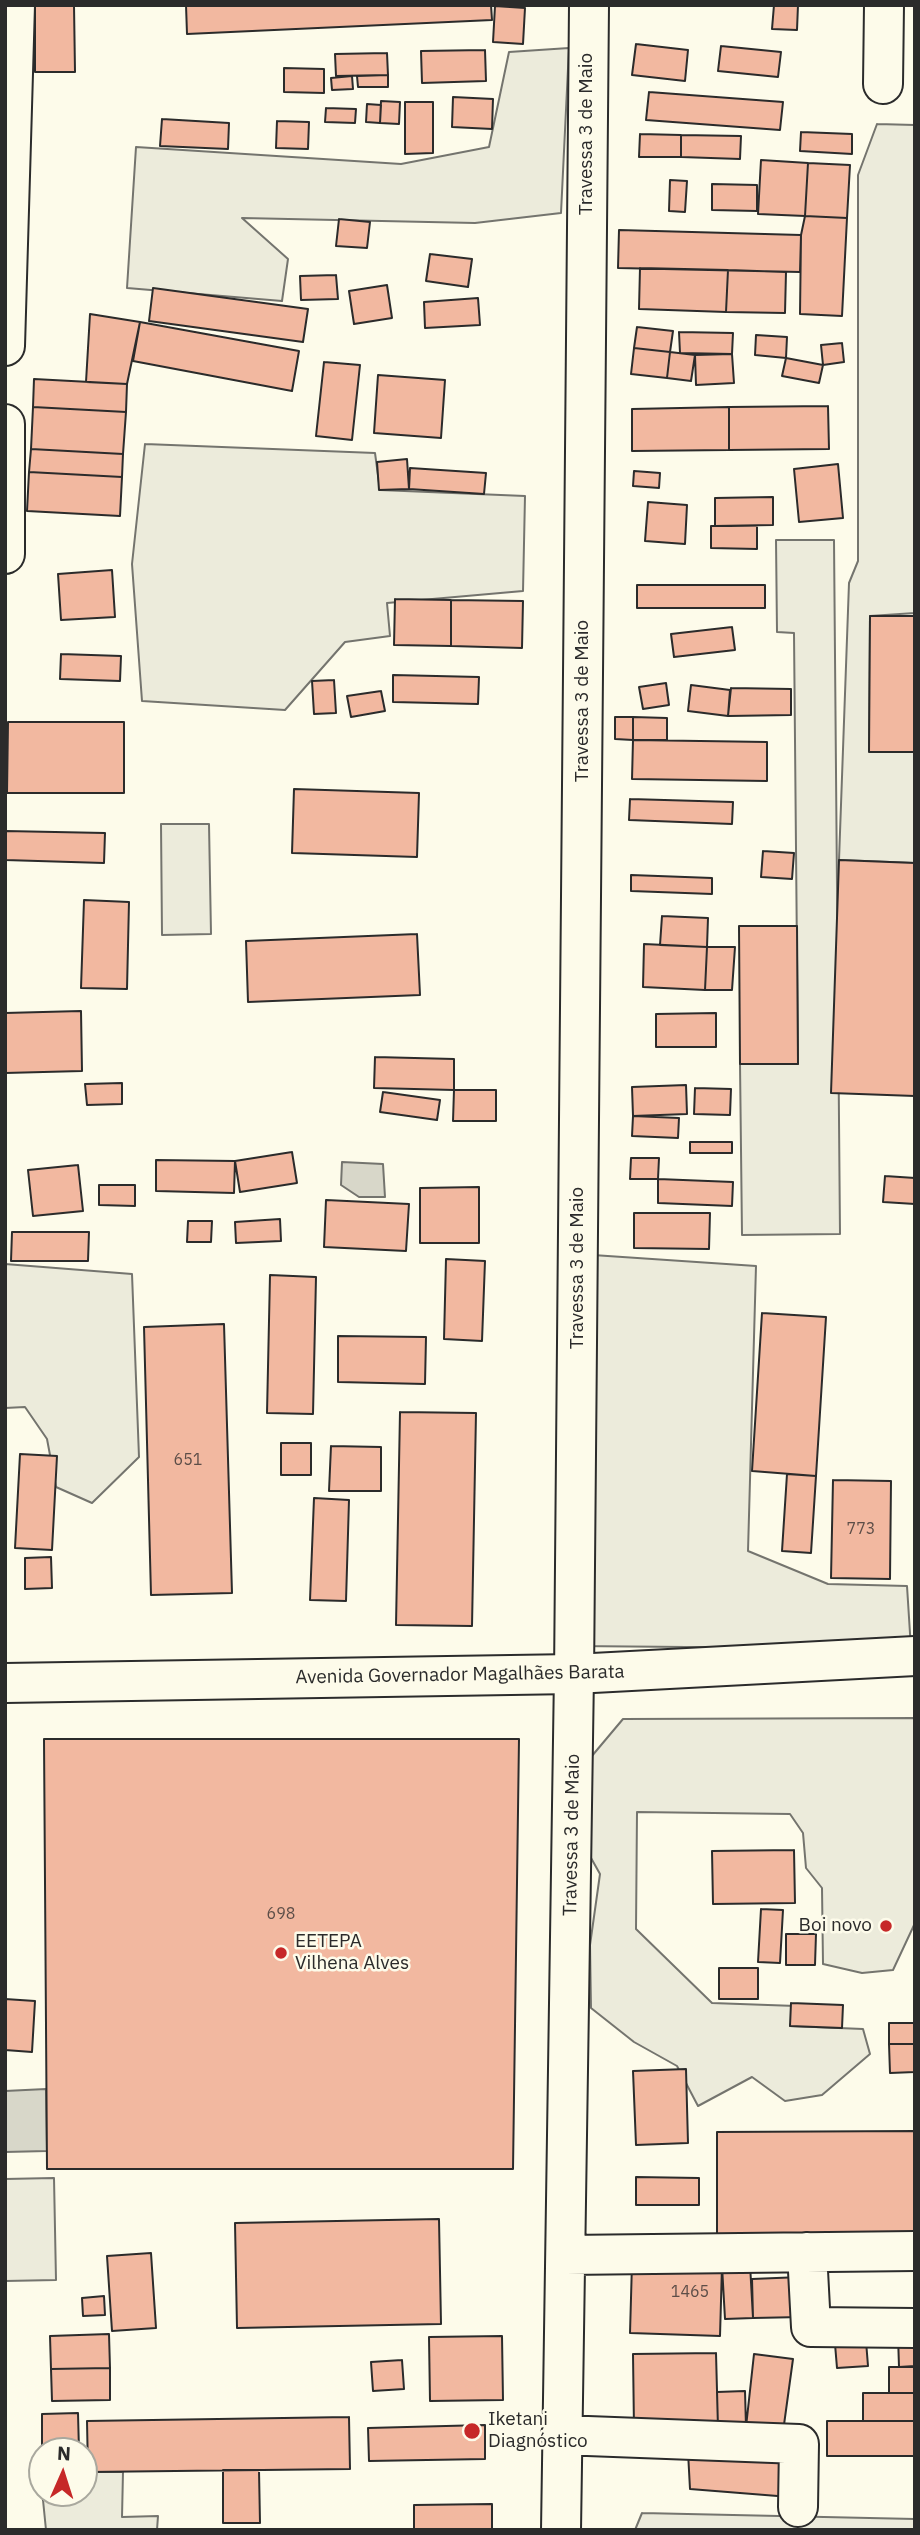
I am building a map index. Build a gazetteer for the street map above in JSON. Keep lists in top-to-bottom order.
{
  "streets": {
    "street": ["Travessa 3 de Maio", "Avenida Governador Magalhães Barata"]
  },
  "crossings": [
    ["Travessa 3 de Maio", "Avenida Governador Magalhães Barata"]
  ],
  "places": ["Boi novo", "EETEPA Vilhena Alves", "Iketani Diagnóstico"],
  "house_numbers": [
    "651",
    "773",
    "698",
    "1465"
  ],
  "north": "top"
}
